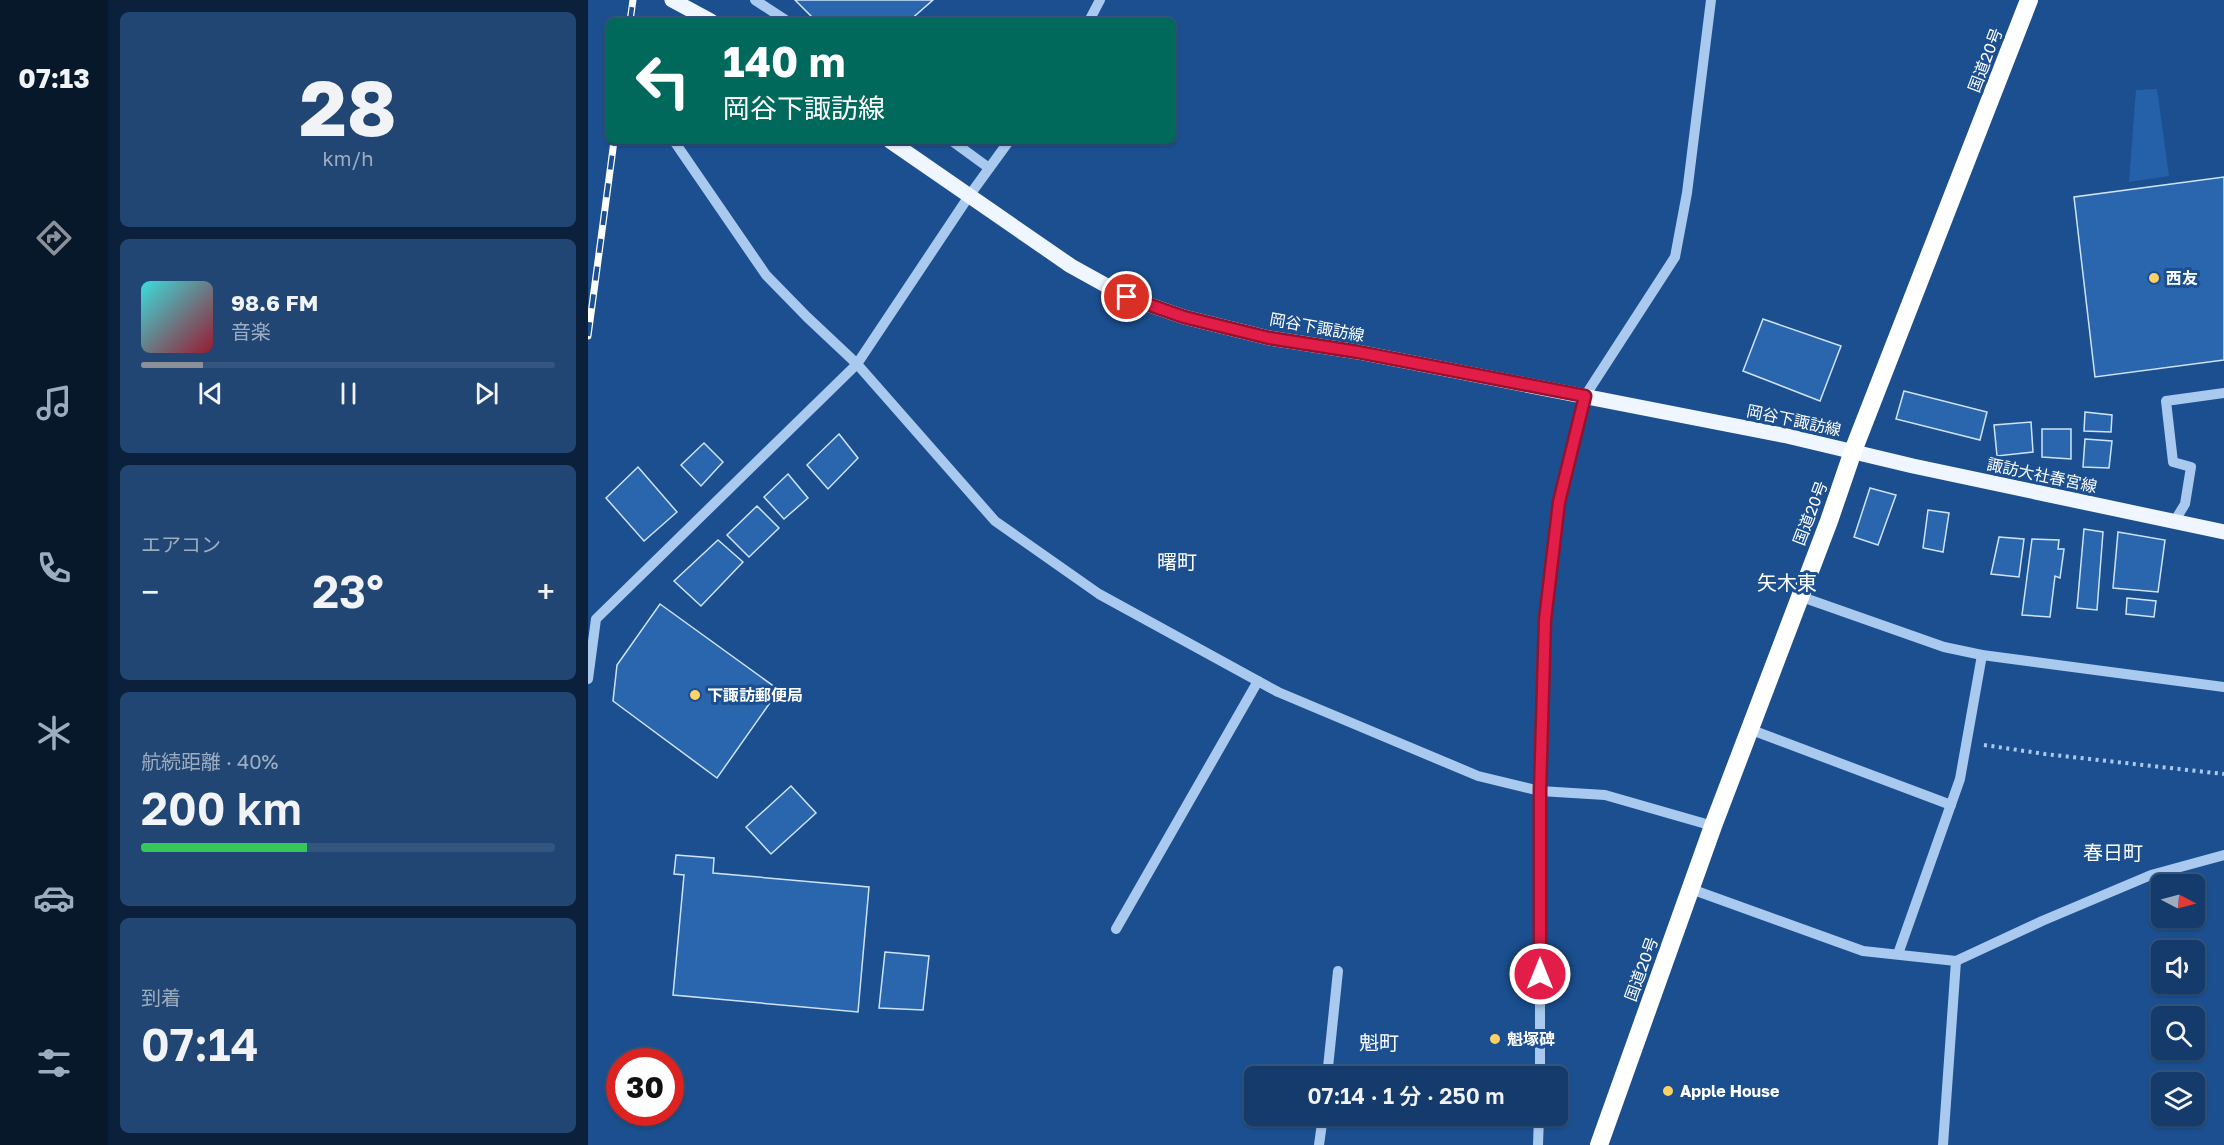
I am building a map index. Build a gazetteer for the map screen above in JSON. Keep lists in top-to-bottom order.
{
  "streets": {
    "highway": ["国道20号"],
    "main road": ["岡谷下諏訪線", "諏訪大社春宮線"]
  },
  "crossings": [
    ["国道20号", "岡谷下諏訪線"],
    ["国道20号", "諏訪大社春宮線"],
    ["岡谷下諏訪線", "諏訪大社春宮線"]
  ],
  "districts": [
    "曙町",
    "矢木東",
    "春日町",
    "魁町"
  ],
  "places": [
    "西友",
    "下諏訪郵便局",
    "魁塚碑",
    "Apple House"
  ],
  "north": "right",
  "page": {
    "tabs": "07:13",
    "tile": [
      ["28", "km/h"],
      "エアコン",
      ["航続距離 · 40%", "200 km"],
      ["到着", "07:14"]
    ],
    "turn": ["140 m", "岡谷下諏訪線"],
    "song": ["98.6 FM", "音楽"],
    "heat": ["−", "23°", "+"],
    "limit": "30",
    "trip": "07:14 · 1 分 · 250 m"
  }
}
